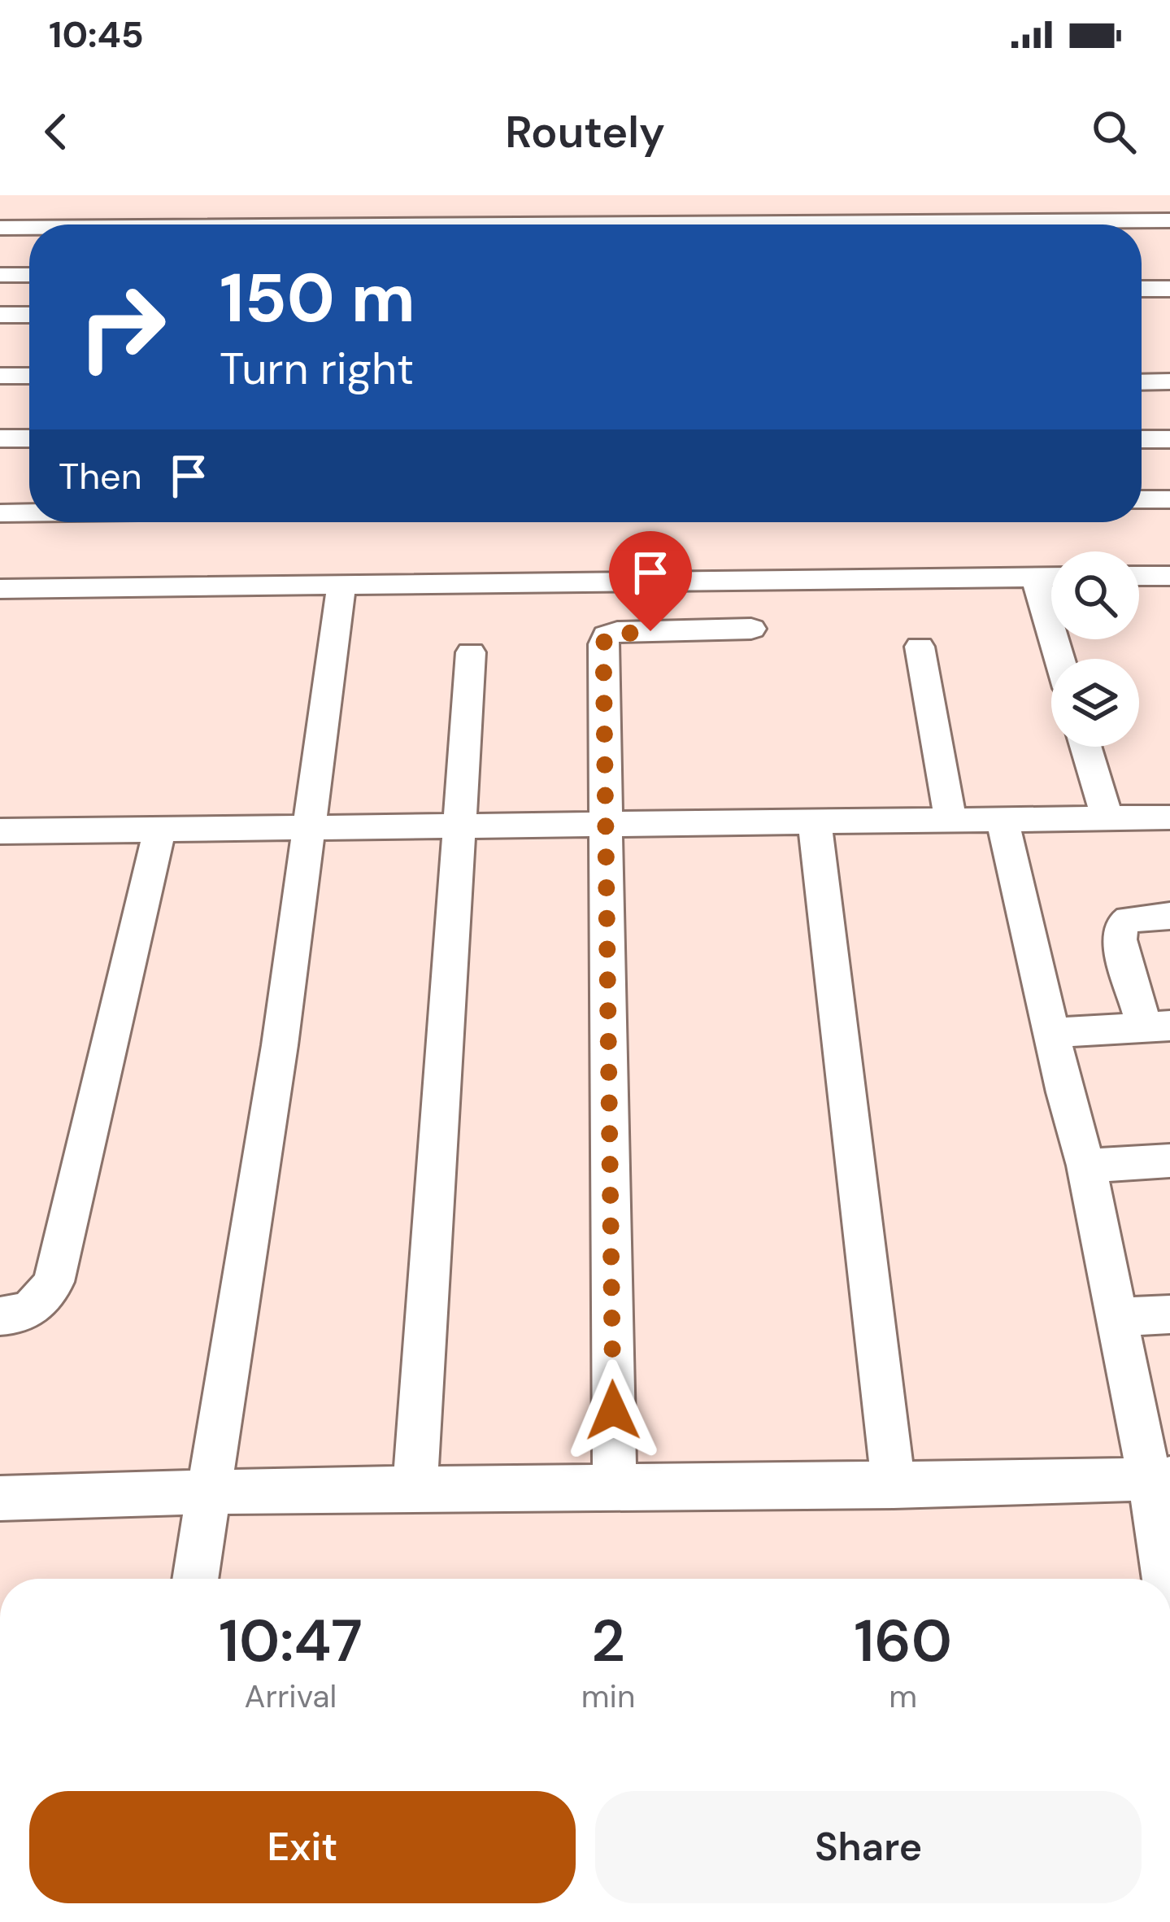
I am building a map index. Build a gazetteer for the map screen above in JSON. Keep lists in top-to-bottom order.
{
  "page": {
    "status": "10:45",
    "header": "Routely",
    "turn": ["150 m", "Turn right"],
    "then": "Then",
    "eta": [
      "10:47",
      "Arrival",
      "2",
      "min",
      "160",
      "m"
    ],
    "buttons": ["Exit", "Share"]
  }
}
